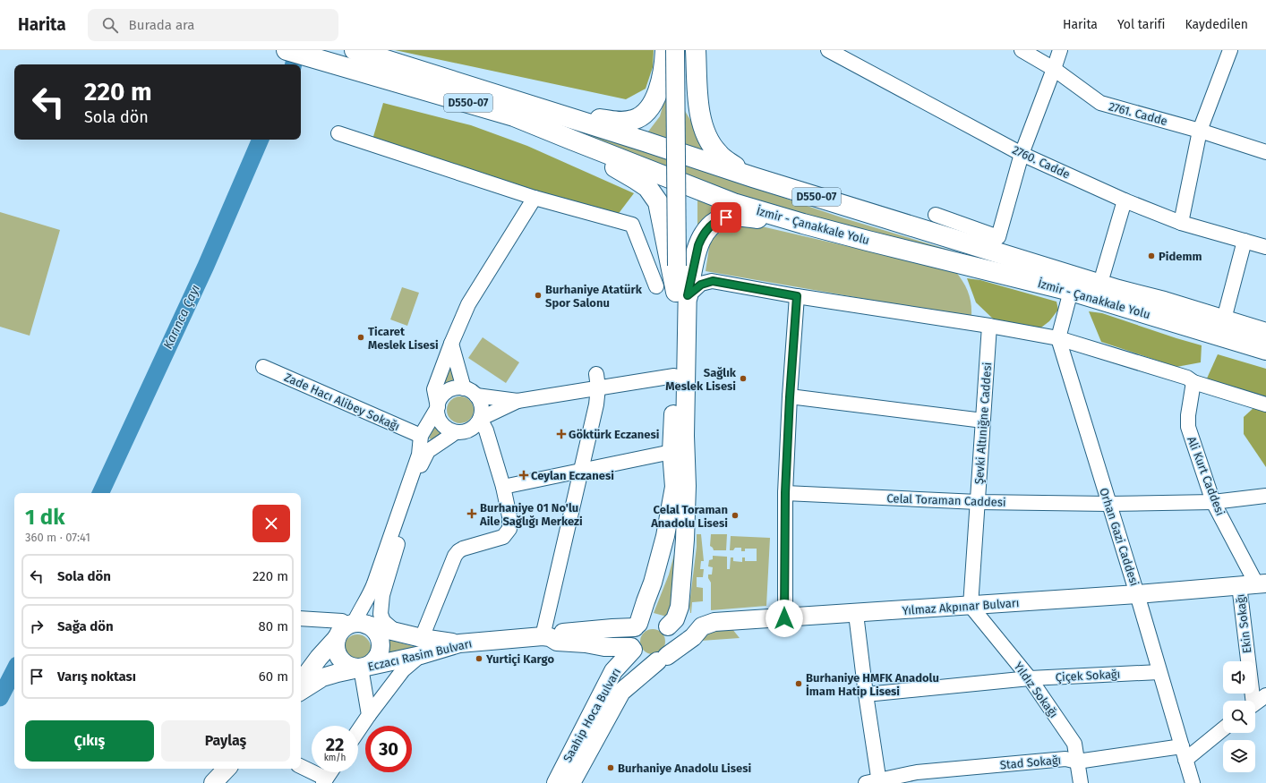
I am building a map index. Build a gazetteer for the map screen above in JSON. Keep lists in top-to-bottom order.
{
  "streets": {
    "highway": ["D550-07", "İzmir - Çanakkale Yolu"],
    "main road": ["Yılmaz Akpınar Bulvarı", "Eczacı Rasim Bulvarı", "Saahip Hoca Bulvarı"],
    "street": [
      "2761. Cadde",
      "2760. Cadde",
      "Zade Hacı Alibey Sokağı",
      "Şevki Altıniğne Caddesi",
      "Ali Kurt Caddesi",
      "Celal Toraman Caddesi",
      "Orhan Gazi Caddesi",
      "Ekin Sokağı",
      "Çiçek Sokağı",
      "Yıldız Sokağı",
      "Stad Sokağı"
    ]
  },
  "crossings": [
    ["Şevki Altıniğne Caddesi", "Celal Toraman Caddesi"],
    ["Şevki Altıniğne Caddesi", "Yılmaz Akpınar Bulvarı"],
    ["Şevki Altıniğne Caddesi", "Yıldız Sokağı"],
    ["Ali Kurt Caddesi", "Celal Toraman Caddesi"],
    ["Ali Kurt Caddesi", "Yılmaz Akpınar Bulvarı"],
    ["Ali Kurt Caddesi", "Ekin Sokağı"],
    ["Celal Toraman Caddesi", "Orhan Gazi Caddesi"],
    ["Orhan Gazi Caddesi", "Yılmaz Akpınar Bulvarı"],
    ["Orhan Gazi Caddesi", "Çiçek Sokağı"],
    ["Orhan Gazi Caddesi", "Stad Sokağı"],
    ["Yılmaz Akpınar Bulvarı", "Ekin Sokağı"],
    ["Yılmaz Akpınar Bulvarı", "Eczacı Rasim Bulvarı"],
    ["Yılmaz Akpınar Bulvarı", "Yıldız Sokağı"],
    ["Yılmaz Akpınar Bulvarı", "Saahip Hoca Bulvarı"],
    ["Eczacı Rasim Bulvarı", "Saahip Hoca Bulvarı"],
    ["Çiçek Sokağı", "Yıldız Sokağı"],
    ["Yıldız Sokağı", "Stad Sokağı"]
  ],
  "water": ["Karınca Çayı"],
  "places": {
    "other": [
      "Pidemm",
      "Burhaniye Atatürk Spor Salonu",
      "Ticaret Meslek Lisesi",
      "Sağlık Meslek Lisesi",
      "Celal Toraman Anadolu Lisesi",
      "Yurtiçi Kargo",
      "Burhaniye HMFK Anadolu İmam Hatip Lisesi",
      "Burhaniye Anadolu Lisesi"
    ],
    "health": ["Göktürk Eczanesi", "Ceylan Eczanesi", "Burhaniye 01 No'lu Aile Sağlığı Merkezi"]
  },
  "page": {
    "header": "Harita",
    "search": "Burada ara",
    "nav": ["Harita", "Yol tarifi", "Kaydedilen"],
    "turn": ["220 m", "Sola dön"],
    "heading": ["1 dk", "360 m · 07:41"],
    "list": [
      {
        "name": "Sola dön",
        "value": "220 m"
      },
      {
        "name": "Sağa dön",
        "value": "80 m"
      },
      {
        "name": "Varış noktası",
        "value": "60 m"
      }
    ],
    "buttons": ["Çıkış", "Paylaş"],
    "speed": "22 km/h",
    "limit": "30"
  }
}
